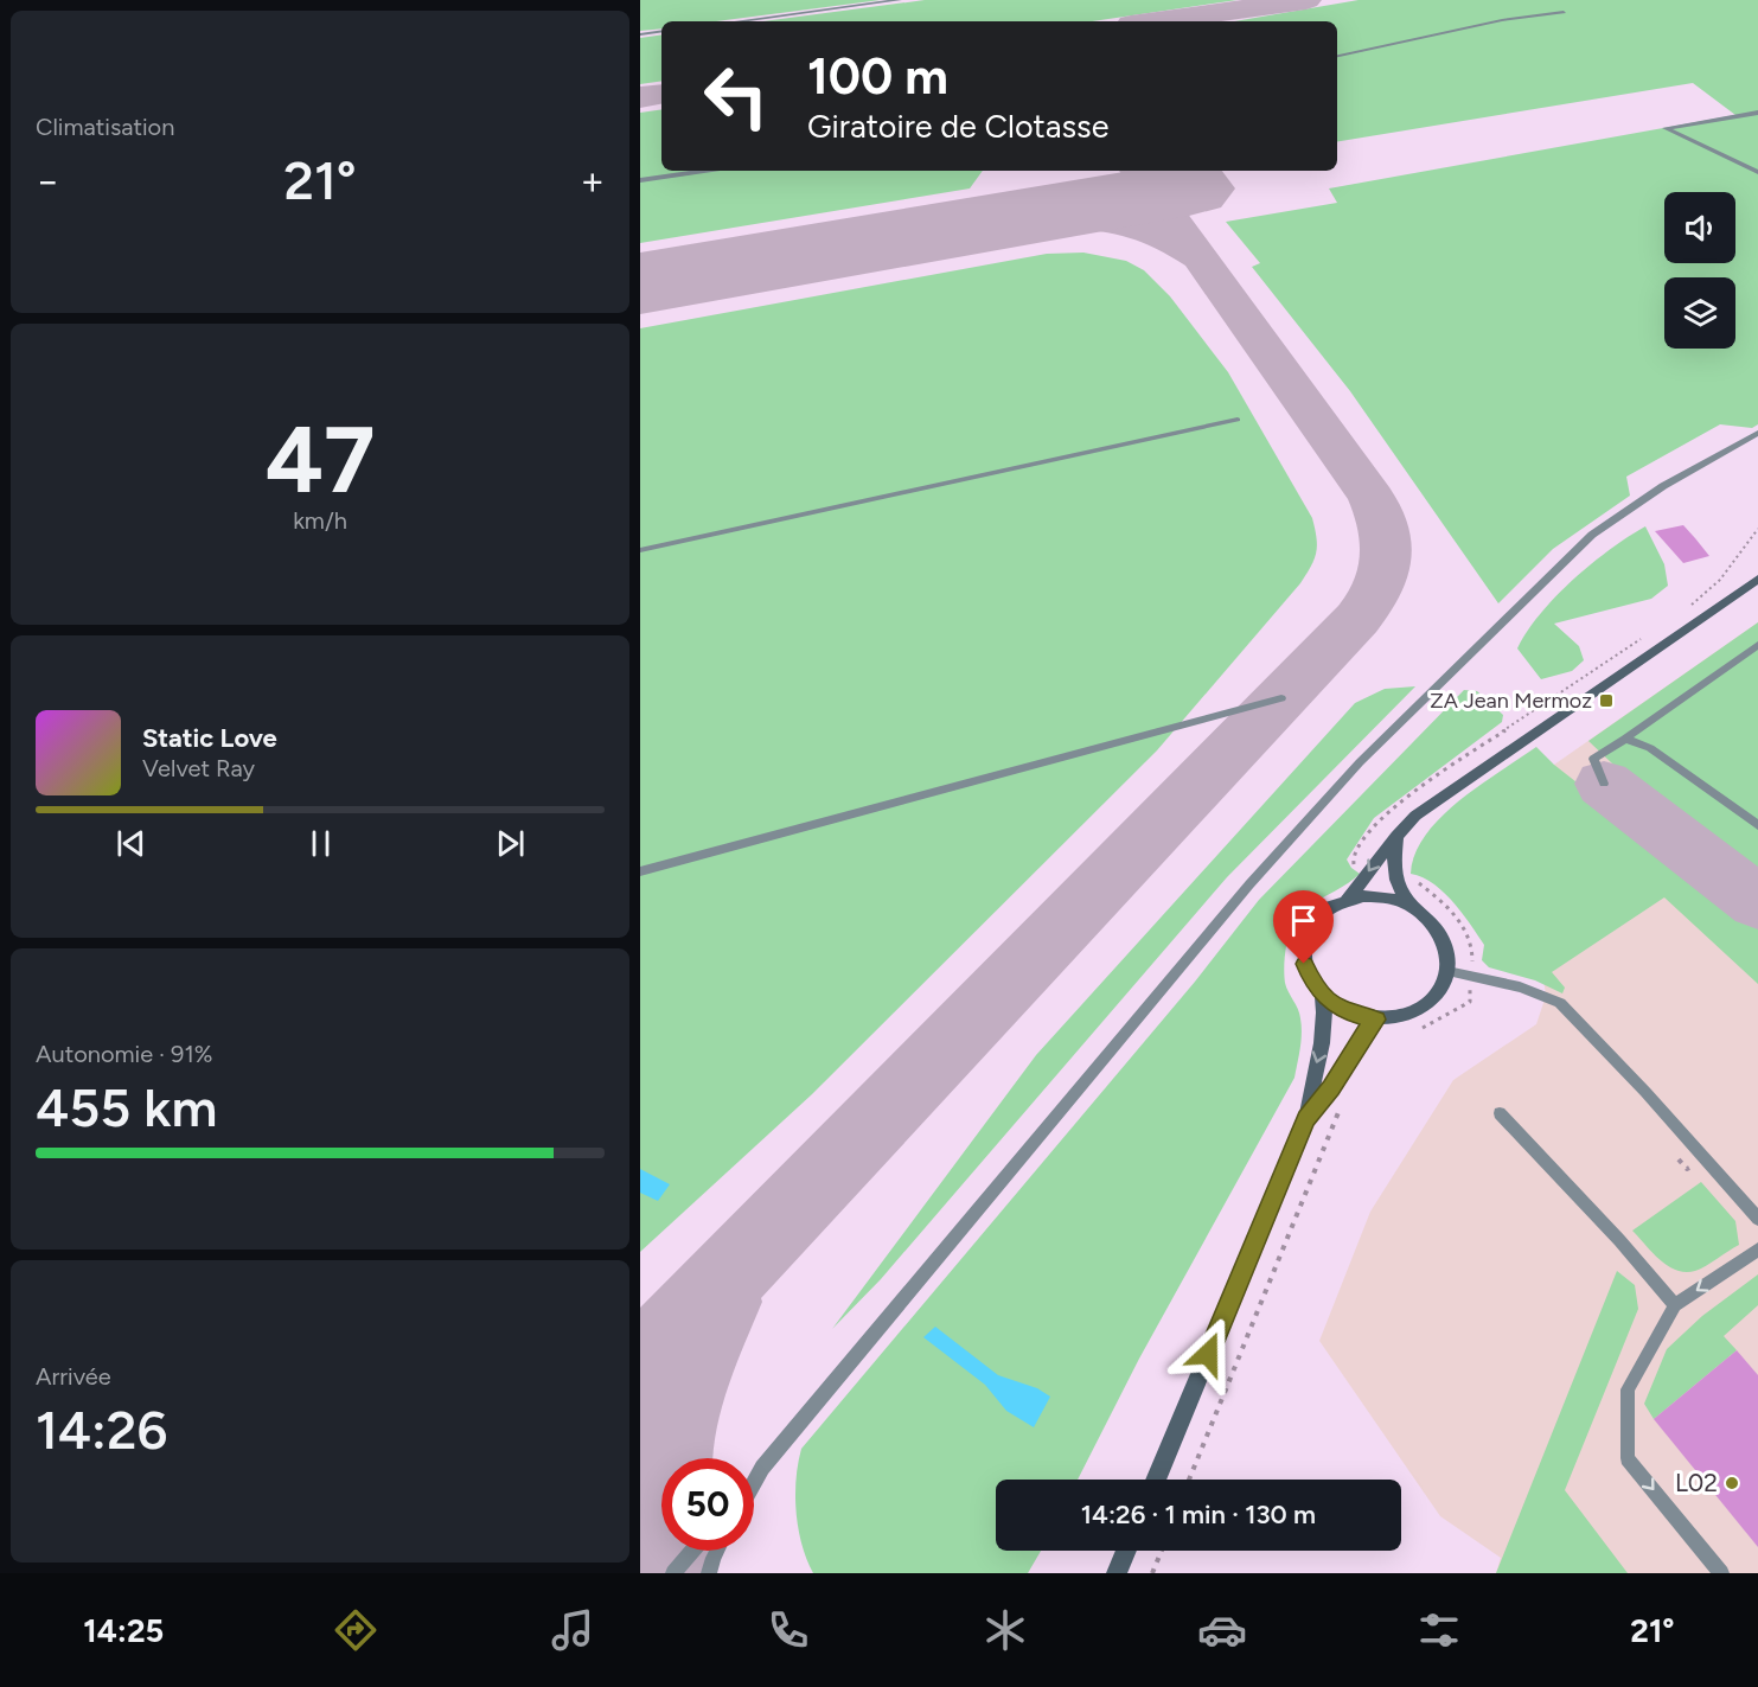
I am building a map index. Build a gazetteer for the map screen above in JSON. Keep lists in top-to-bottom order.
{
  "places": {
    "transit": ["ZA Jean Mermoz"],
    "other": ["L02"]
  },
  "page": {
    "tile": [
      "Climatisation",
      ["47", "km/h"],
      ["Autonomie · 91%", "455 km"],
      ["Arrivée", "14:26"]
    ],
    "turn": ["100 m", "Giratoire de Clotasse"],
    "heat": ["−", "21°", "+"],
    "song": ["Static Love", "Velvet Ray"],
    "limit": "50",
    "trip": "14:26 · 1 min · 130 m",
    "tabs": ["14:25", "21°"]
  }
}
